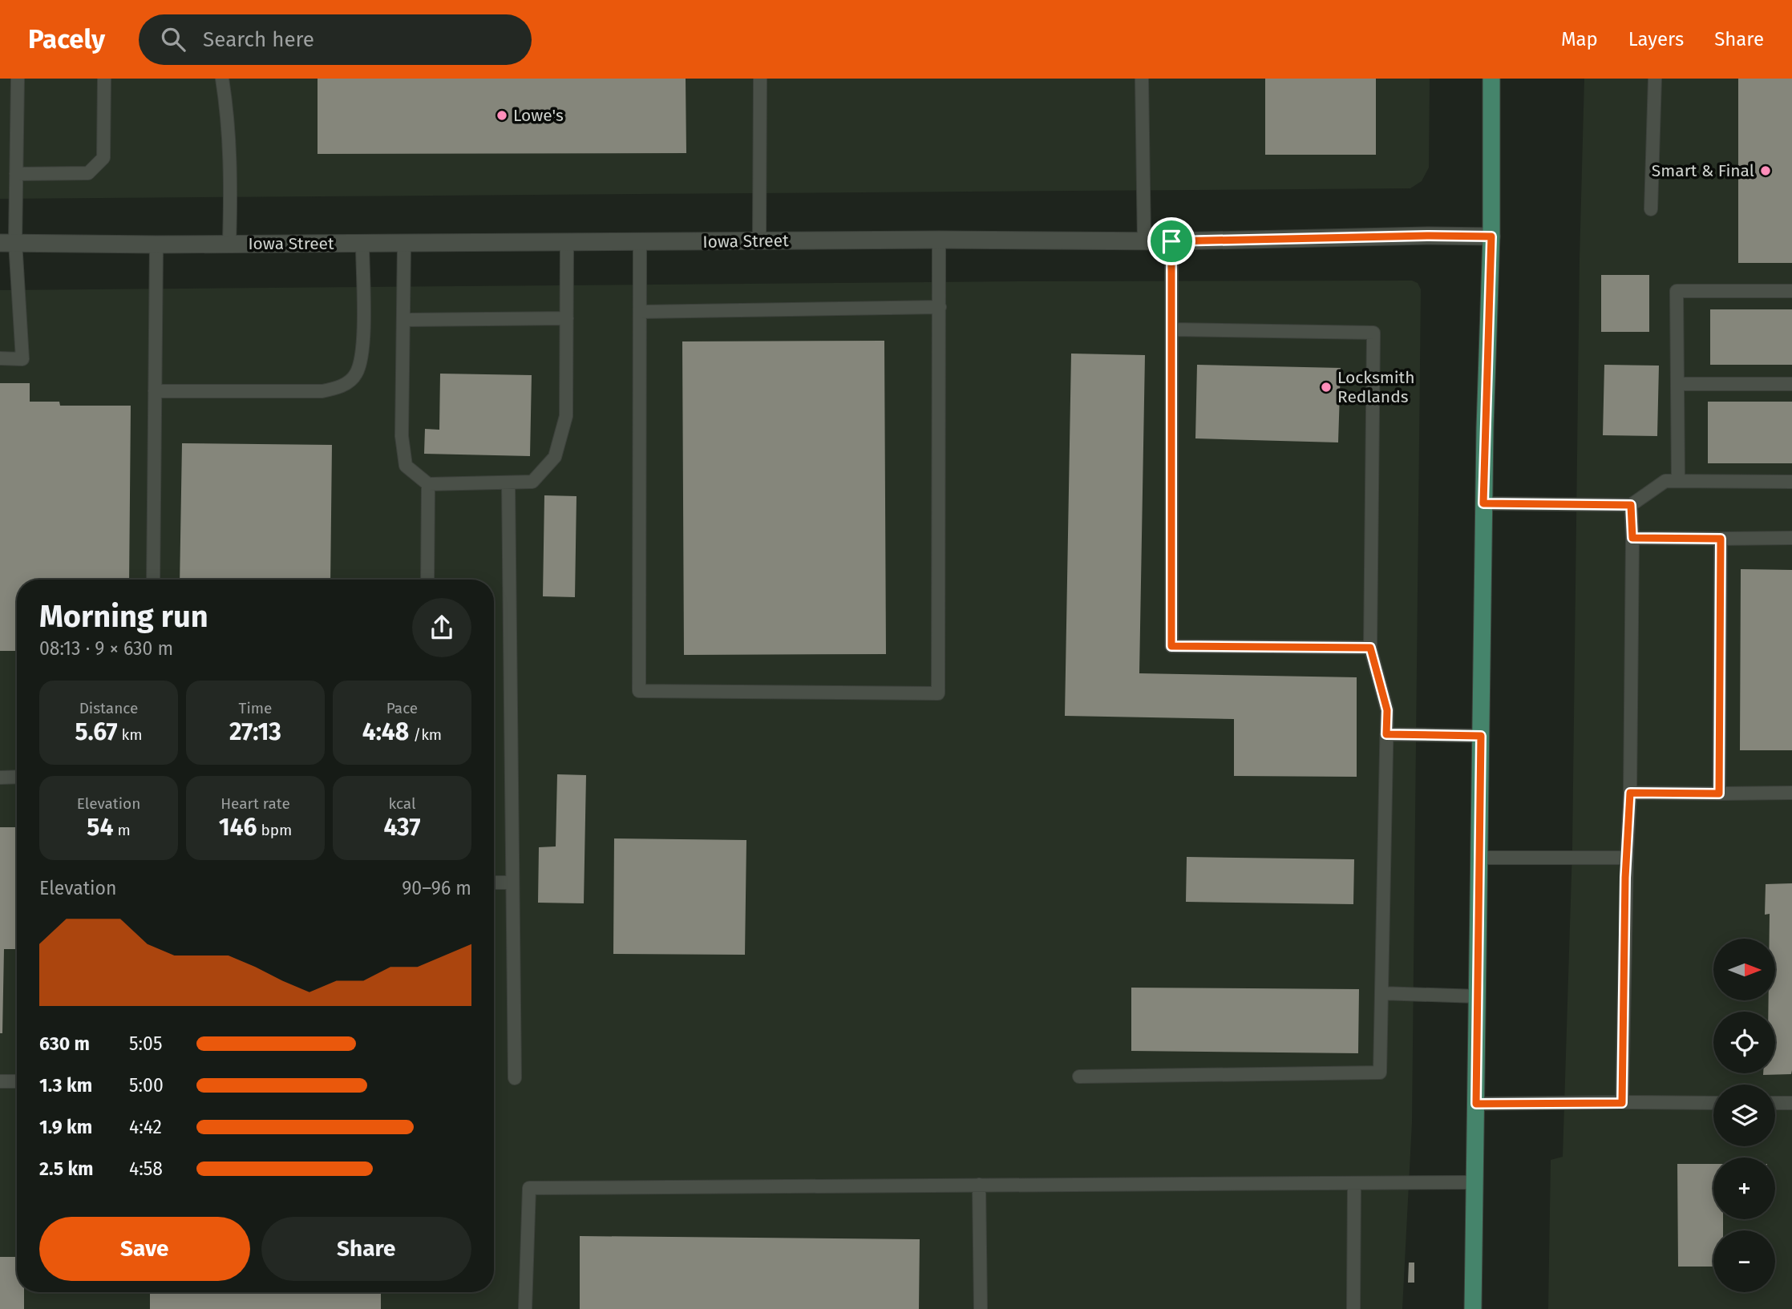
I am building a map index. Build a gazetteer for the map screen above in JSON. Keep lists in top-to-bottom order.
{
  "streets": {
    "street": ["Iowa Street"]
  },
  "places": ["Lowe's", "Smart & Final", "Locksmith Redlands"],
  "north": "right",
  "page": {
    "header": "Pacely",
    "search": "Search here",
    "nav": ["Map", "Layers", "Share"],
    "heading": ["Morning run", "08:13 · 9 × 630 m"],
    "stats": [
      ["Distance", "5.67 km"],
      ["Time", "27:13"],
      ["Pace", "4:48 /km"],
      ["Elevation", "54 m"],
      ["Heart rate", "146 bpm"],
      ["kcal", "437"]
    ],
    "chart": ["Elevation", "90–96 m"],
    "map_buttons": ["+", "−"],
    "list": [
      {
        "name": "630 m",
        "note": "5:05"
      },
      {
        "name": "1.3 km",
        "note": "5:00"
      },
      {
        "name": "1.9 km",
        "note": "4:42"
      },
      {
        "name": "2.5 km",
        "note": "4:58"
      }
    ],
    "buttons": ["Save", "Share"]
  }
}
